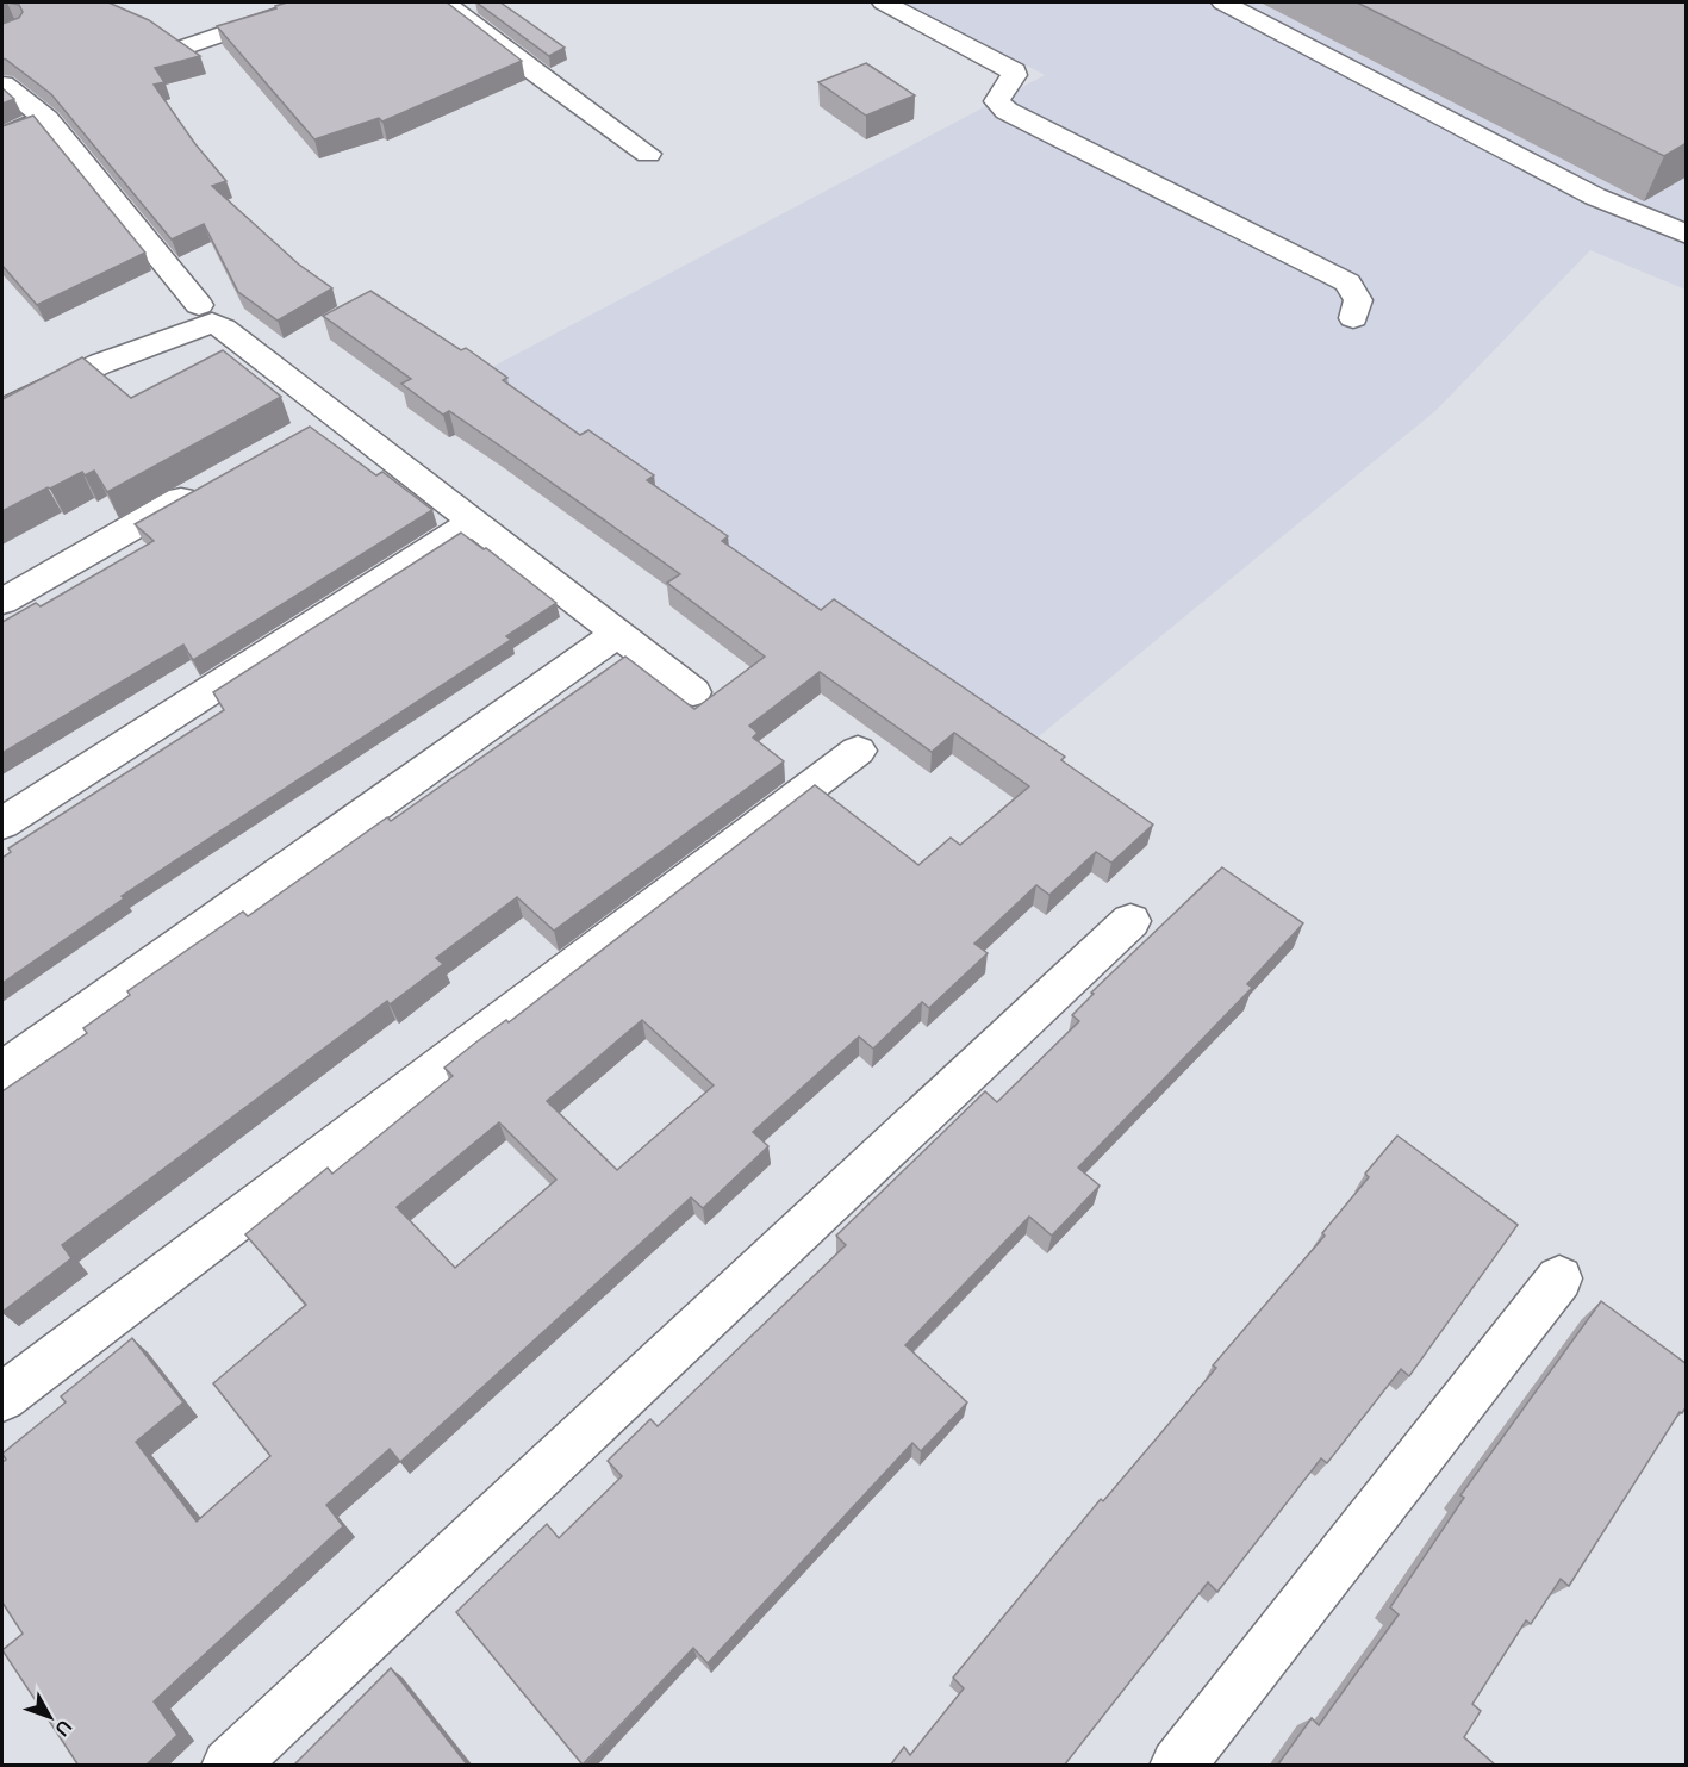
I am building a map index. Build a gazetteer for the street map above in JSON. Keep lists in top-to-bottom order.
{
  "north": "bottom right"
}
